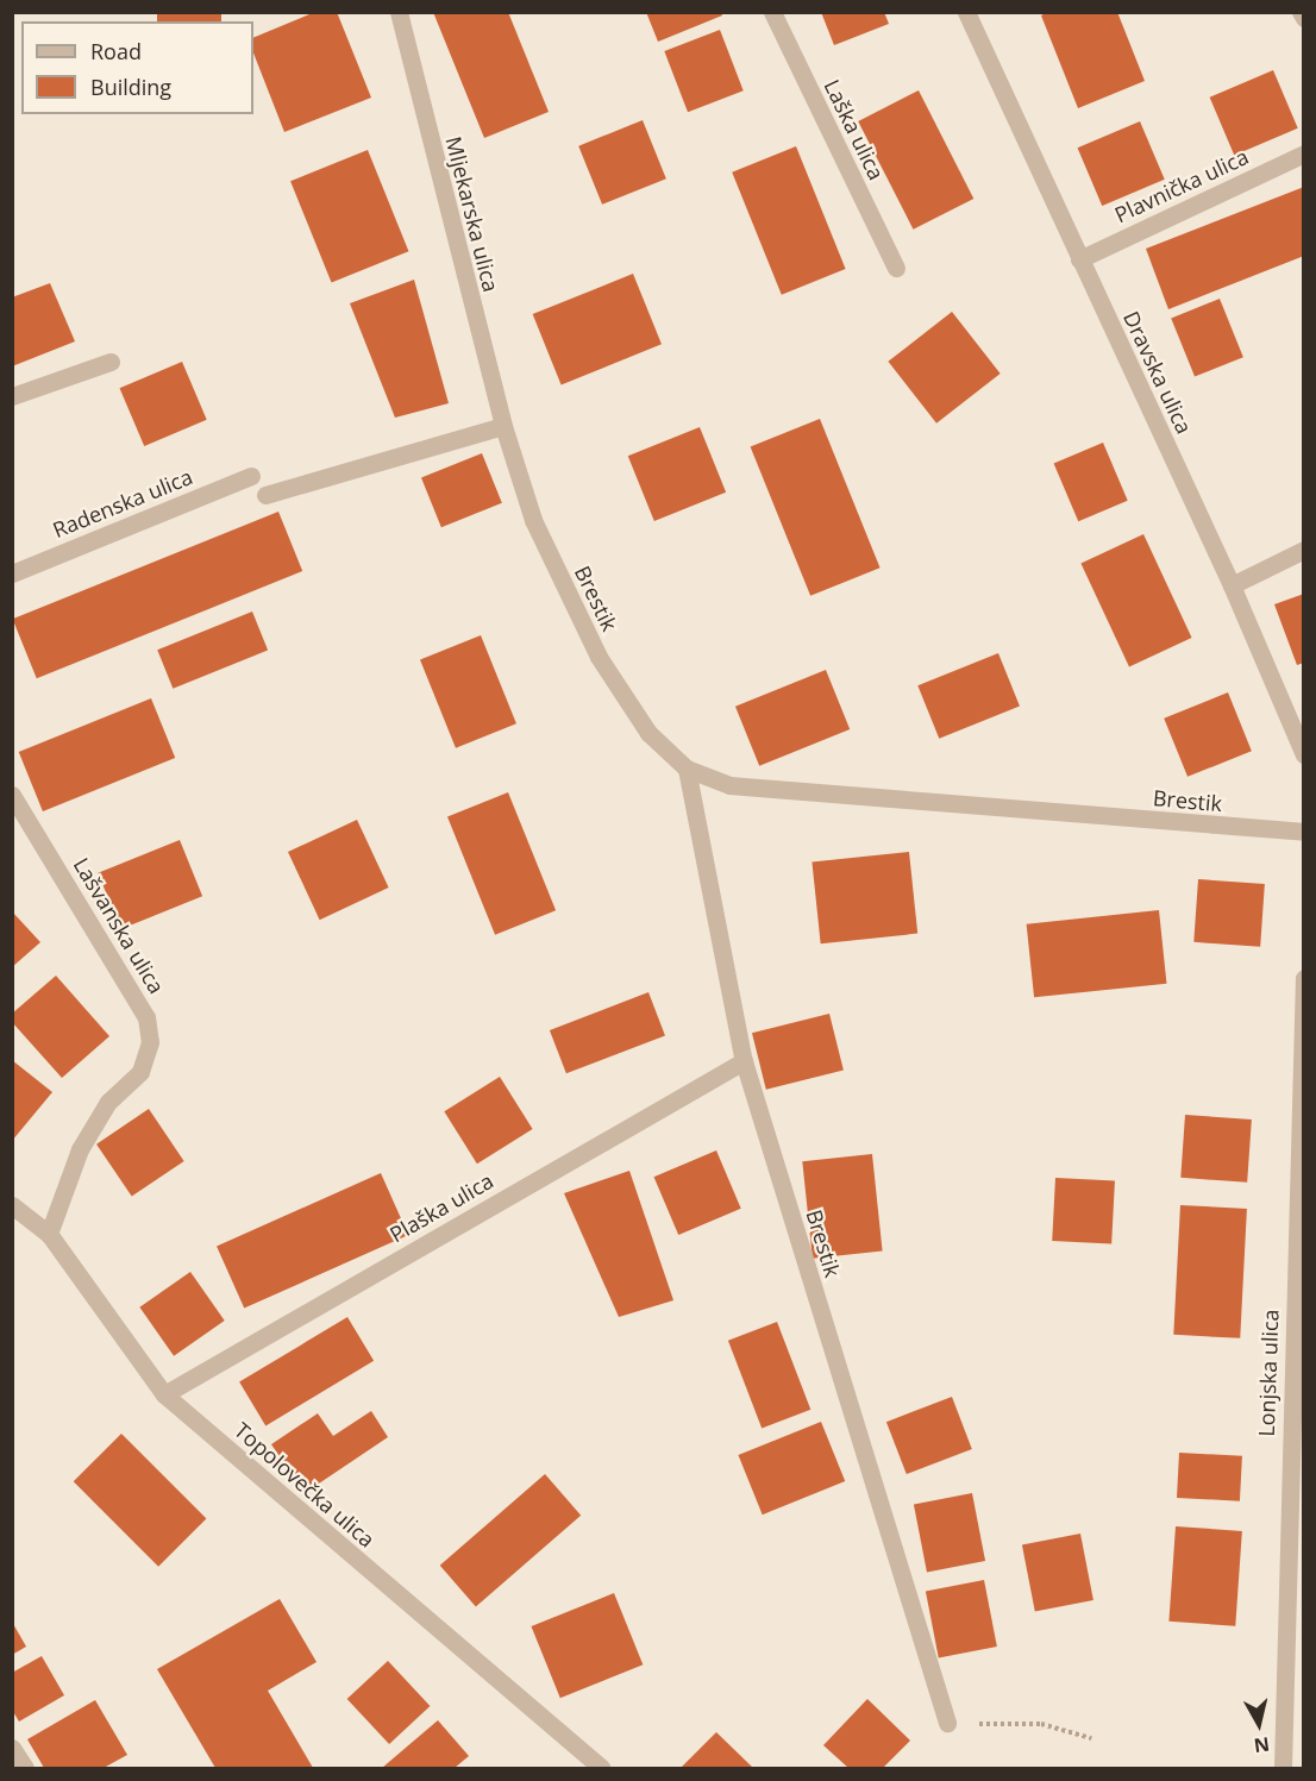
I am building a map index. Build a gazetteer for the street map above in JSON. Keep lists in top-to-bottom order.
{
  "streets": {
    "street": [
      "Laška ulica",
      "Plavnička ulica",
      "Mljekarska ulica",
      "Dravska ulica",
      "Radenska ulica",
      "Brestik",
      "Lašvanska ulica",
      "Plaška ulica",
      "Lonjska ulica",
      "Topolovečka ulica"
    ]
  },
  "crossings": [
    ["Plavnička ulica", "Dravska ulica"],
    ["Mljekarska ulica", "Brestik"],
    ["Brestik", "Plaška ulica"],
    ["Lašvanska ulica", "Topolovečka ulica"],
    ["Plaška ulica", "Topolovečka ulica"]
  ],
  "legend": ["Road", "Building"],
  "north": "bottom"
}
